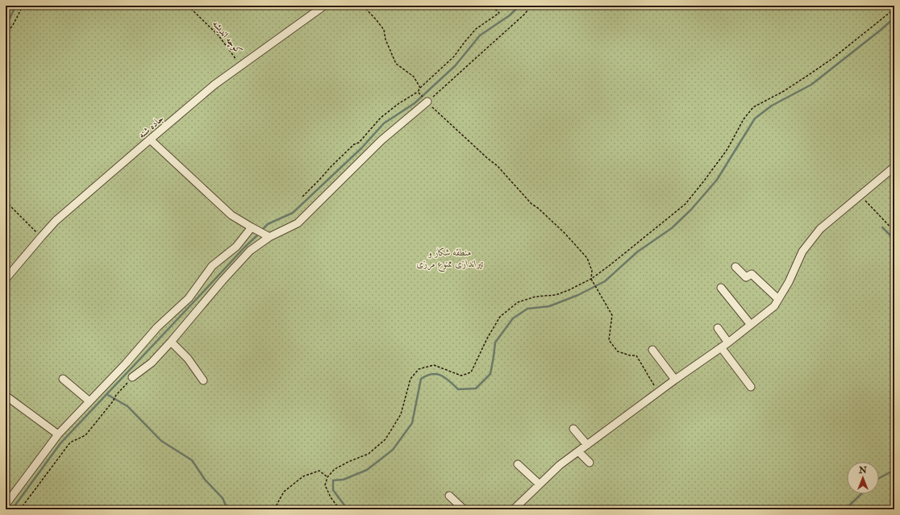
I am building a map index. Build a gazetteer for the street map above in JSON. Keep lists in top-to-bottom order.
{
  "streets": {
    "street": ["جاده شنه"],
    "path": ["کوچه اندیشه"]
  },
  "crossings": [
    ["کوچه اندیشه", "جاده شنه"]
  ],
  "parks": ["منطقه شکار و تیراندازی ممنوع مرزی"],
  "north": "top"
}
